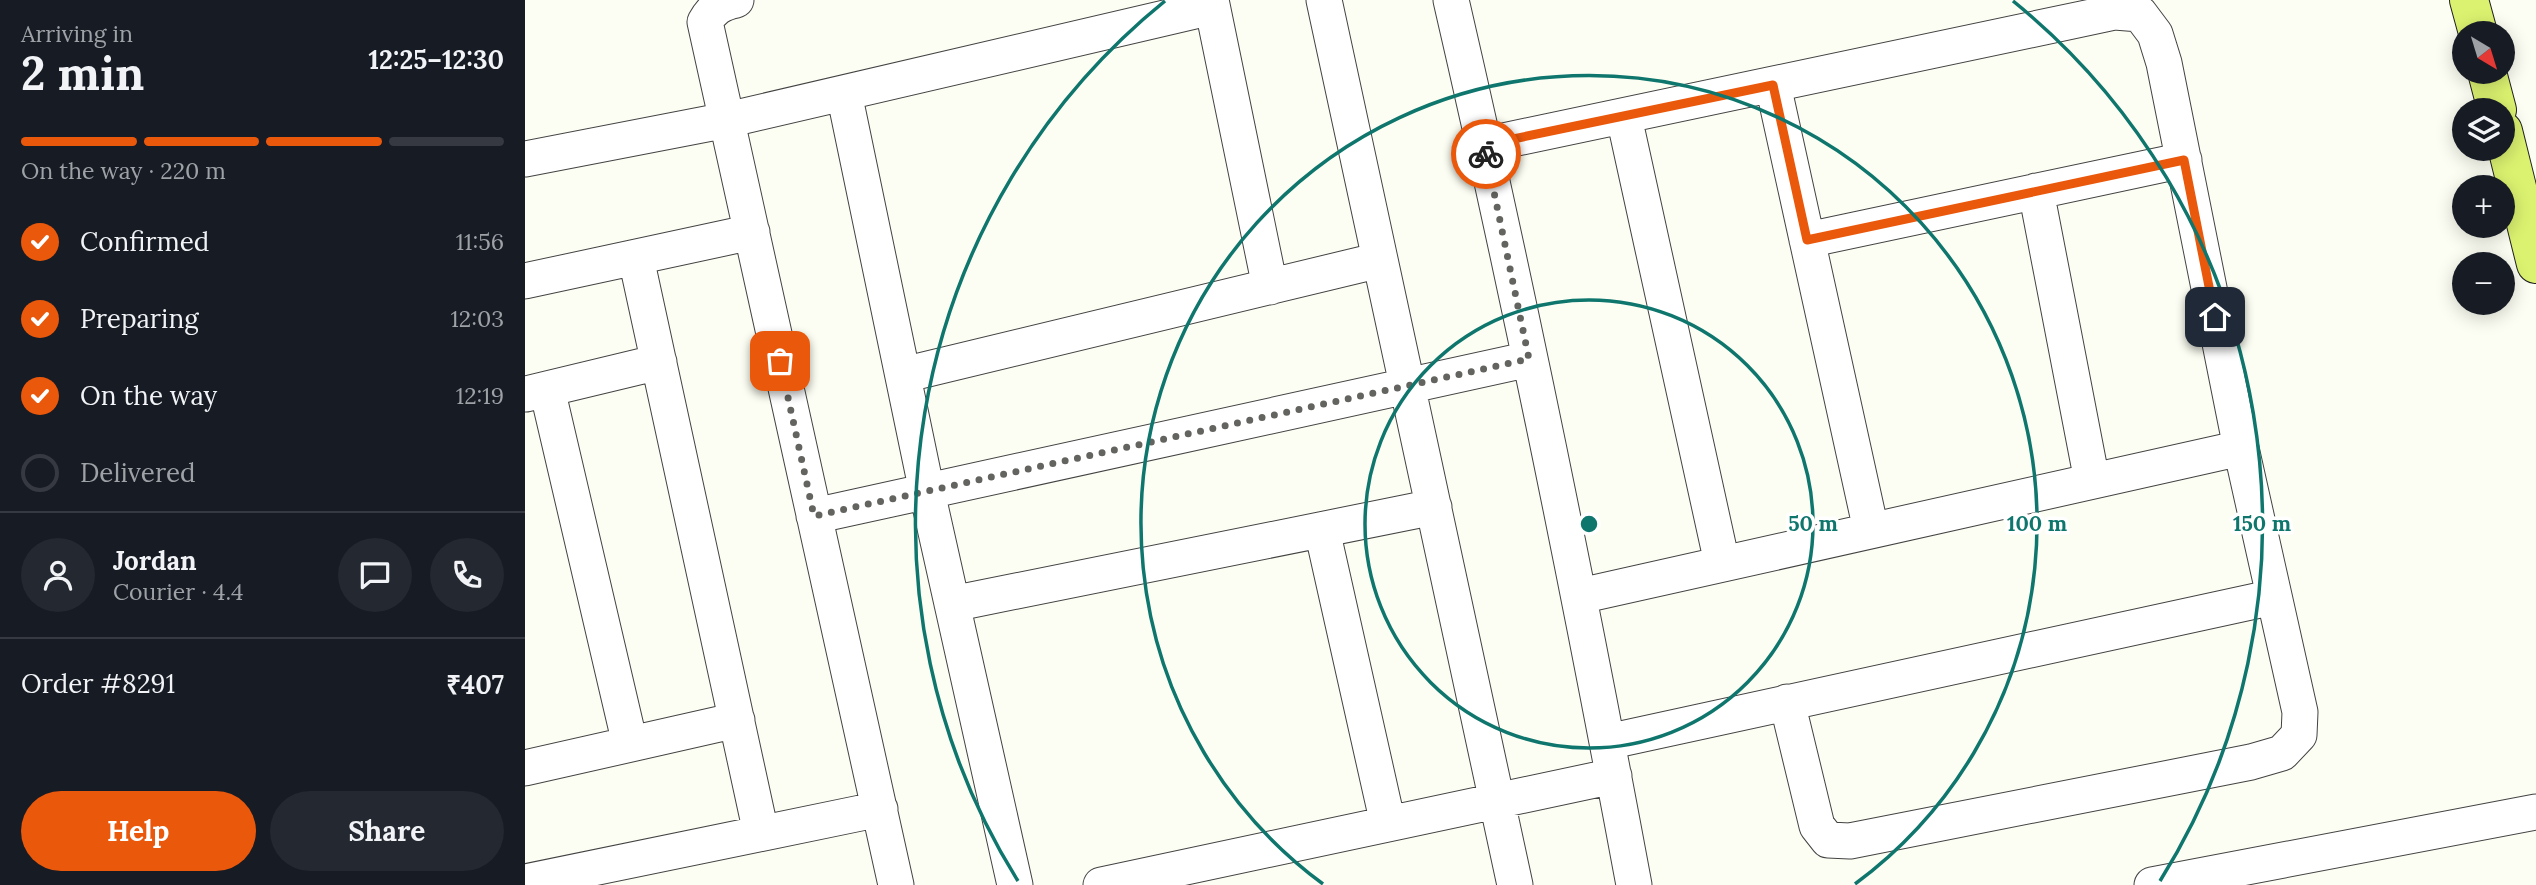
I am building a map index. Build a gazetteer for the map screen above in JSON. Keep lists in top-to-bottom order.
{
  "north": "bottom right",
  "page": {
    "heading": ["2 min", "Arriving in", "12:25–12:30"],
    "panel": [
      "Jordan",
      "Courier · 4.4",
      "Order #8291",
      "₹407"
    ],
    "map_buttons": ["+", "−"],
    "bar": "On the way · 220 m",
    "list": [
      ["Confirmed", "11:56"],
      ["Preparing", "12:03"],
      ["On the way", "12:19"],
      "Delivered"
    ],
    "buttons": ["Help", "Share"]
  },
  "rings": ["50 m", "100 m", "150 m"]
}
